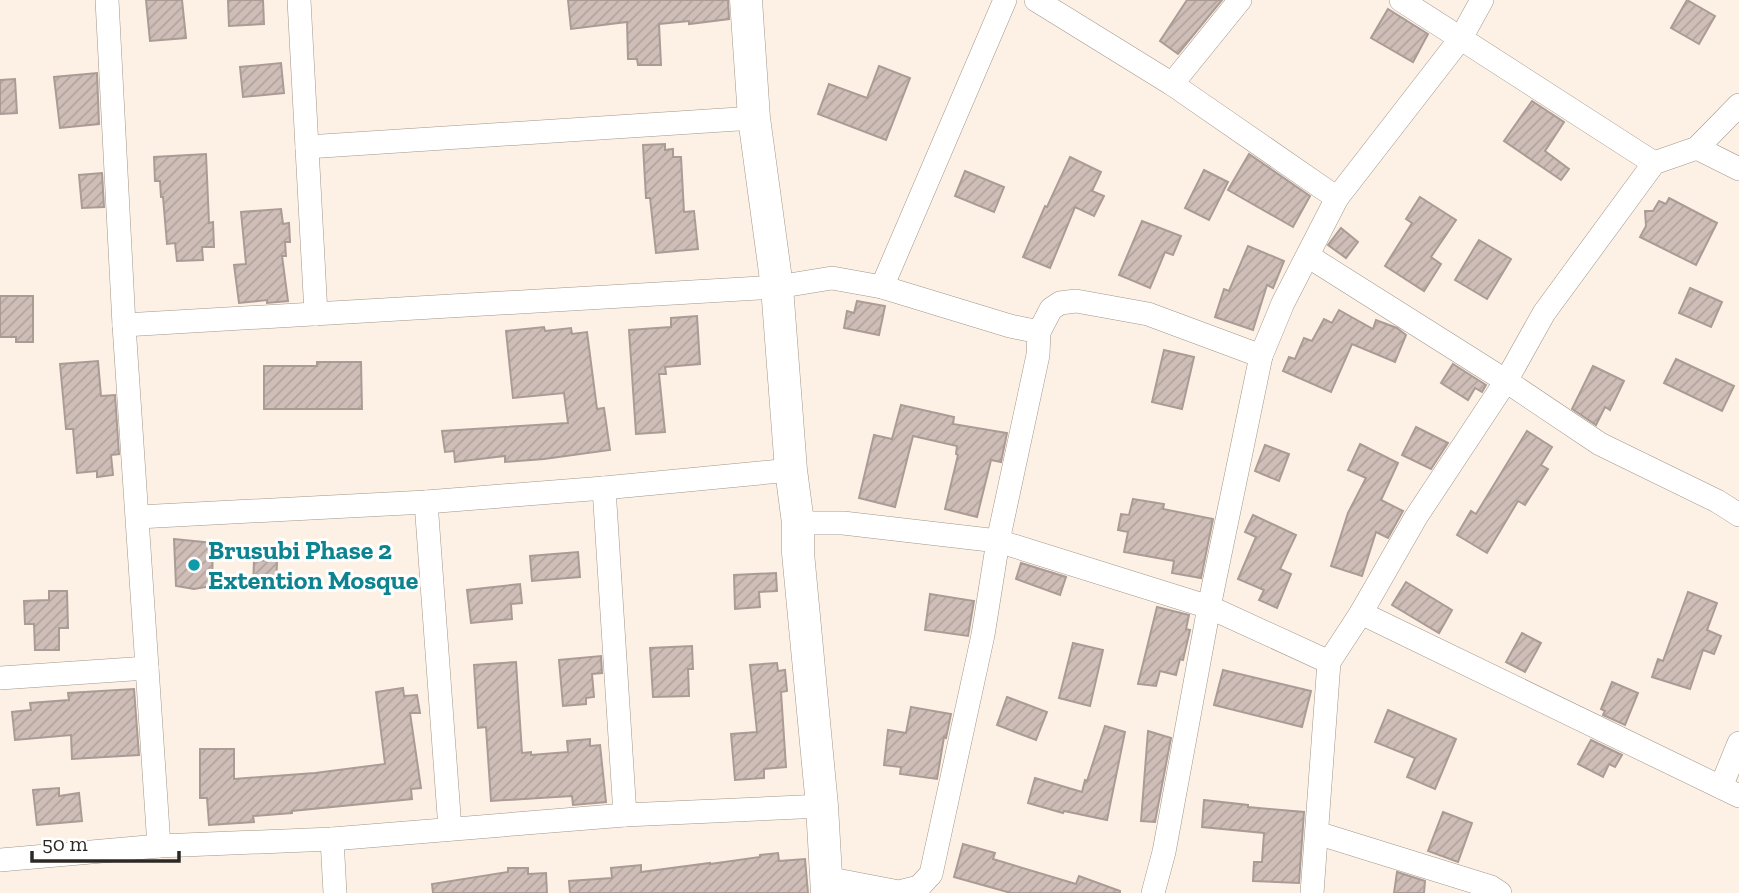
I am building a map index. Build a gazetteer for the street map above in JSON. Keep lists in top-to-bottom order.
{
  "places": ["Brusubi Phase 2 Extention Mosque"],
  "scale_bar": "50 m"
}
